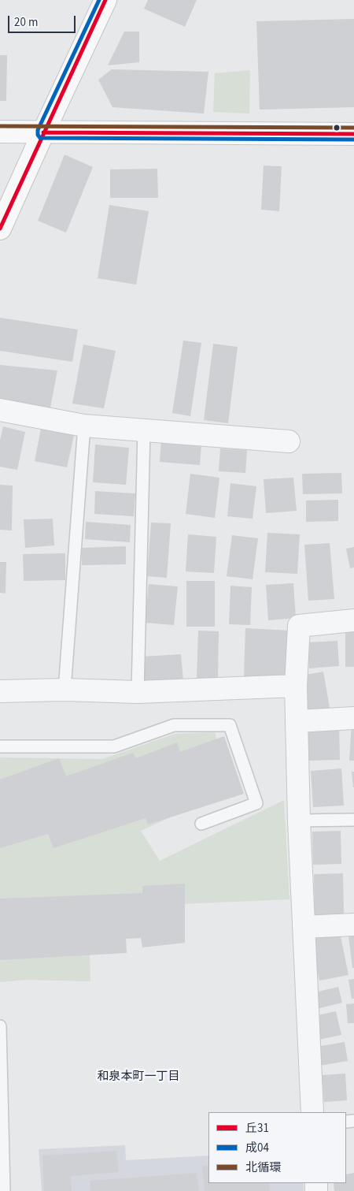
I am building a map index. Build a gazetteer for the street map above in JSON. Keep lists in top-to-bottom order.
{
  "districts": ["和泉本町一丁目"],
  "lines": ["transit line 丘31", "transit line 成04", "transit line 北循環"],
  "legend": ["丘31", "成04", "北循環"],
  "scale_bar": "20 m"
}
